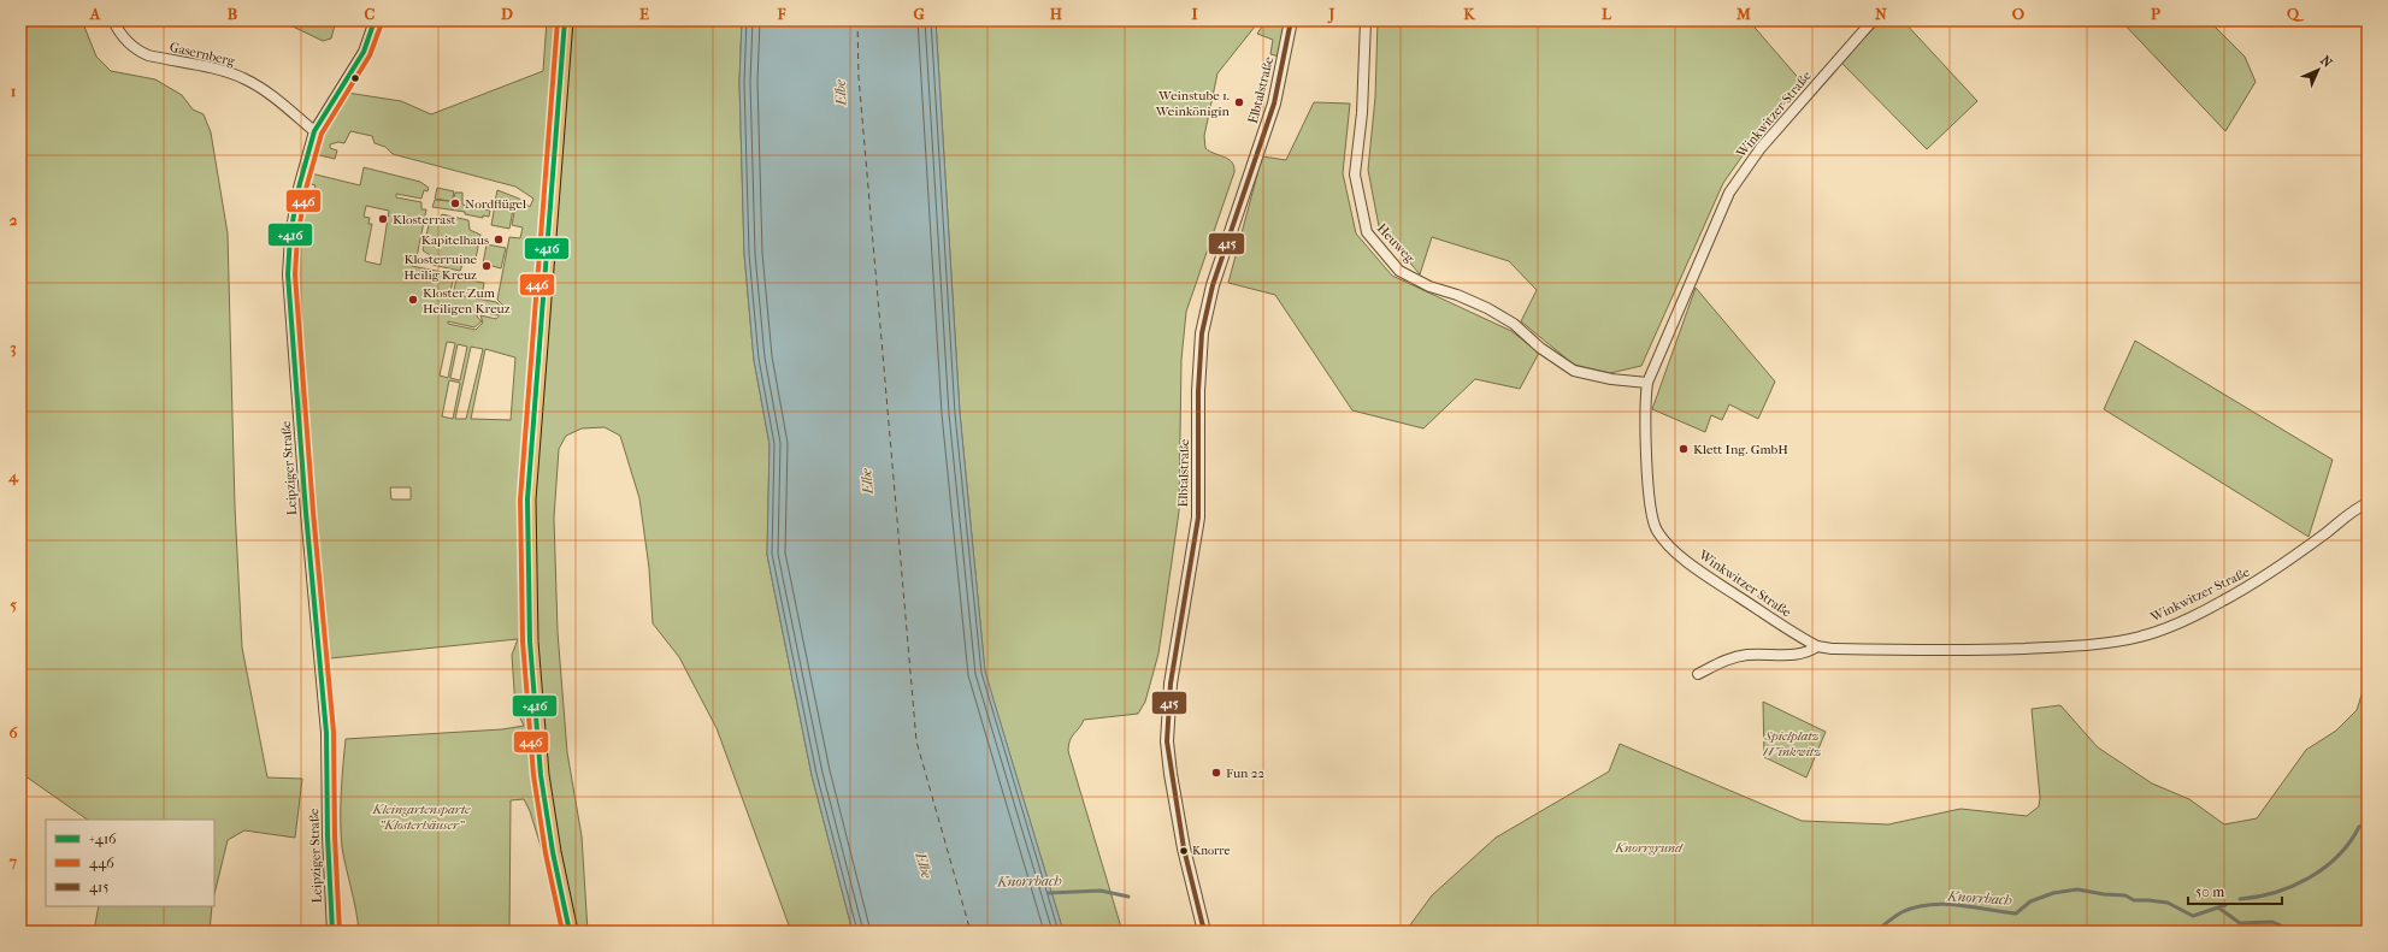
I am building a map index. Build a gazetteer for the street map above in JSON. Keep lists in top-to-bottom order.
{
  "streets": {
    "street": [
      "Gasernberg",
      "Elbtalstraße",
      "Winkwitzer Straße",
      "Heuweg",
      "Leipziger Straße"
    ]
  },
  "crossings": [
    ["Gasernberg", "Leipziger Straße"],
    ["Winkwitzer Straße", "Heuweg"]
  ],
  "water": ["Elbe", "Knorrbach"],
  "parks": ["Spielplatz Winkwitz", "Kleingartensparte \"Klosterhäuser\"", "Knorrgrund"],
  "places": [
    "Weinstube 1. Weinkönigin",
    "Nordflügel",
    "Klosterrast",
    "Kapitelhaus",
    "Klosterruine Heilig Kreuz",
    "Kloster Zum Heiligen Kreuz",
    "Klett Ing. GmbH",
    "Fun 22",
    "Knorre"
  ],
  "lines": ["transit line +416", "transit line 446", "transit line 415"],
  "legend": ["+416", "446", "415"],
  "scale_bar": "50 m",
  "north": "top right",
  "grid": {
    "columns": [
      "A",
      "B",
      "C",
      "D",
      "E",
      "F",
      "G",
      "H",
      "I",
      "J",
      "K",
      "L",
      "M",
      "N",
      "O",
      "P",
      "Q"
    ],
    "rows": [
      "1",
      "2",
      "3",
      "4",
      "5",
      "6",
      "7"
    ]
  }
}
